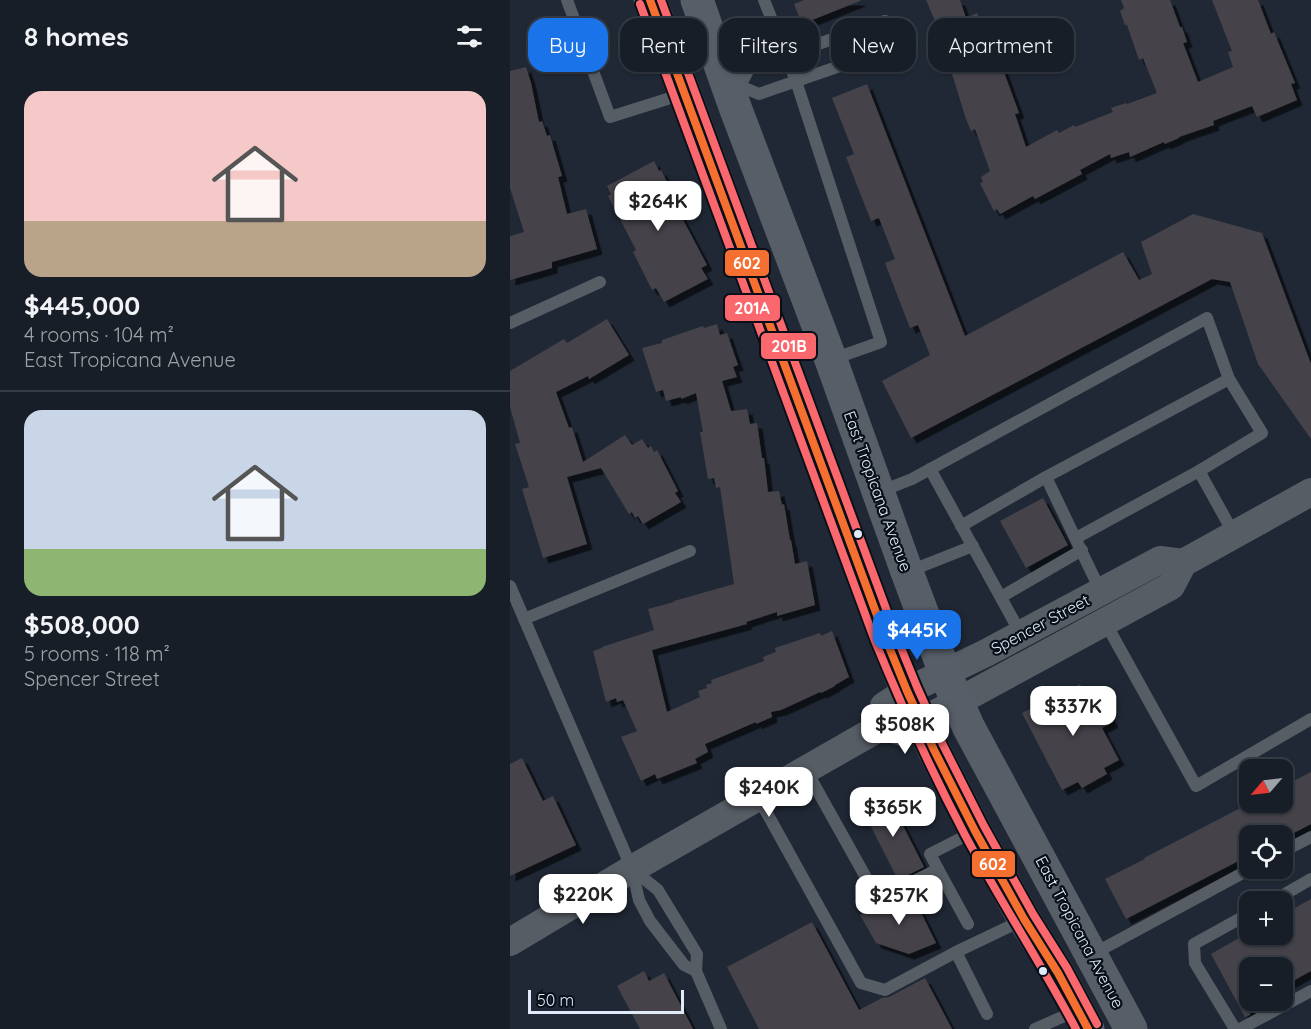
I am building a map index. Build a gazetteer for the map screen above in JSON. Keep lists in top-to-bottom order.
{
  "streets": {
    "main road": ["East Tropicana Avenue"],
    "street": ["Spencer Street"]
  },
  "crossings": [
    ["East Tropicana Avenue", "Spencer Street"]
  ],
  "lines": ["transit line 602", "transit line 201B", "transit line 201A"],
  "scale_bar": "50 m",
  "north": "bottom left",
  "page": {
    "heading": "8 homes",
    "chip": [
      "Buy",
      "Rent",
      "Filters",
      "New",
      "Apartment"
    ],
    "list": [
      {
        "name": "$445,000",
        "note": "4 rooms · 104 m² · East Tropicana Avenue"
      },
      {
        "name": "$508,000",
        "note": "5 rooms · 118 m² · Spencer Street"
      }
    ],
    "price": [
      "$264K",
      "$445K",
      "$337K",
      "$508K",
      "$240K",
      "$365K",
      "$220K",
      "$257K"
    ],
    "map_buttons": ["+", "−"],
    "scale": "50 m"
  }
}
